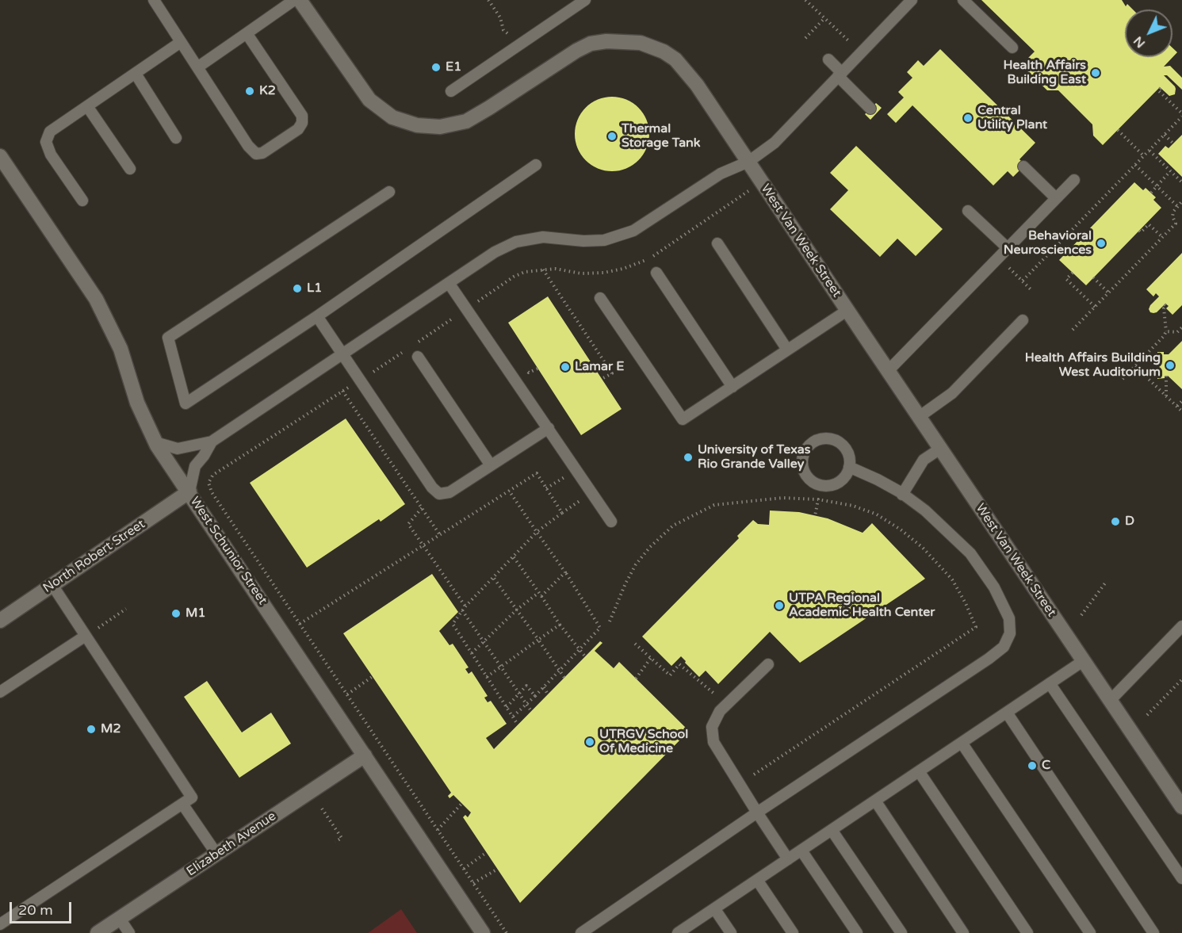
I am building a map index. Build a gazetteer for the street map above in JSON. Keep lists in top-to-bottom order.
{
  "streets": {
    "street": [
      "West Van Week Street",
      "West Schunior Street",
      "North Robert Street",
      "Elizabeth Avenue"
    ]
  },
  "crossings": [
    ["West Schunior Street", "North Robert Street"],
    ["West Schunior Street", "Elizabeth Avenue"]
  ],
  "places": [
    "E1",
    "Health Affairs Building East",
    "K2",
    "Central Utility Plant",
    "Thermal Storage Tank",
    "Behavioral Neurosciences",
    "L1",
    "Health Affairs Building West Auditorium",
    "Lamar E",
    "University of Texas Rio Grande Valley",
    "D",
    "UTPA Regional Academic Health Center",
    "M1",
    "M2",
    "UTRGV School Of Medicine",
    "C"
  ],
  "scale_bar": "20 m",
  "north": "bottom left"
}
